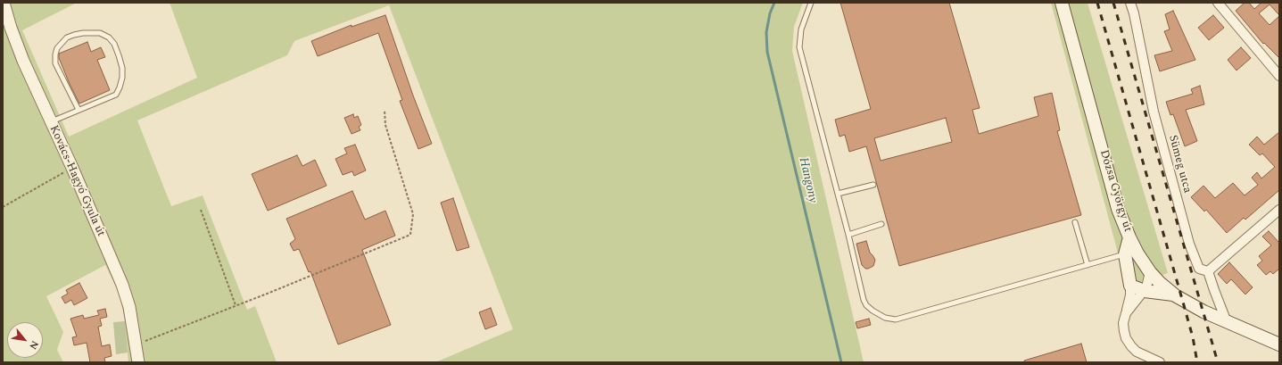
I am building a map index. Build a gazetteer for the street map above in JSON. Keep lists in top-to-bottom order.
{
  "streets": {
    "main road": ["Dózsa György út"],
    "street": ["Sümeg utca", "Kovács-Hagyó Gyula út"]
  },
  "water": ["Hangony"],
  "north": "bottom right"
}
